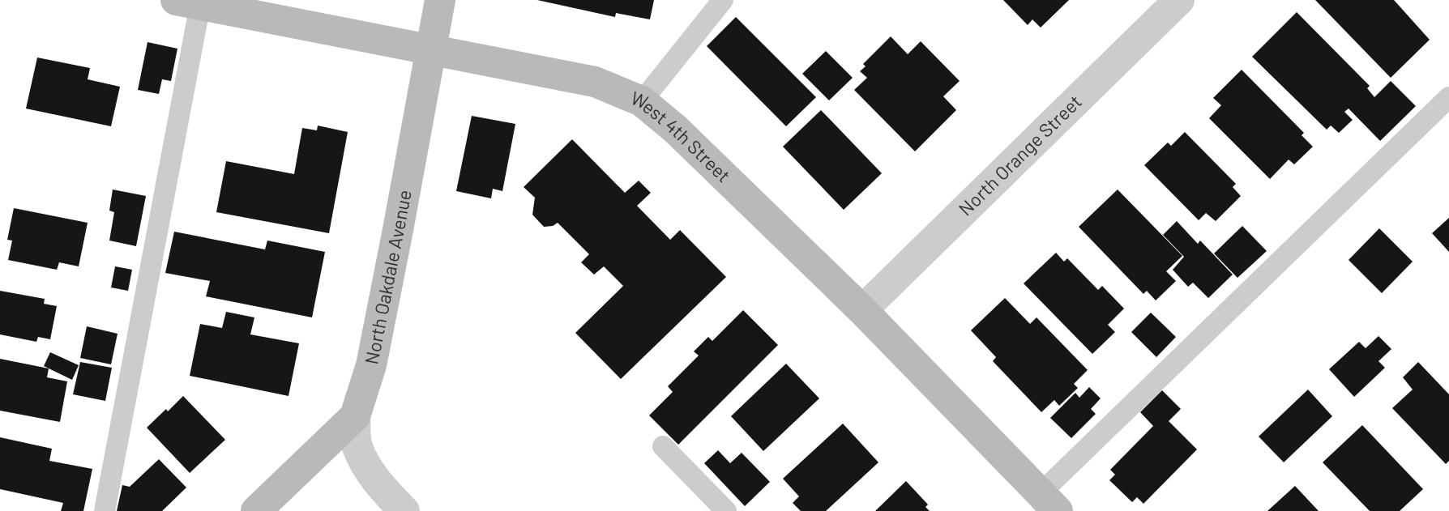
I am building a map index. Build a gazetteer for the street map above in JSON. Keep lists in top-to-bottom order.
{
  "streets": {
    "street": ["West 4th Street", "North Orange Street", "North Oakdale Avenue"]
  },
  "crossings": [
    ["West 4th Street", "North Orange Street"],
    ["West 4th Street", "North Oakdale Avenue"]
  ]
}
